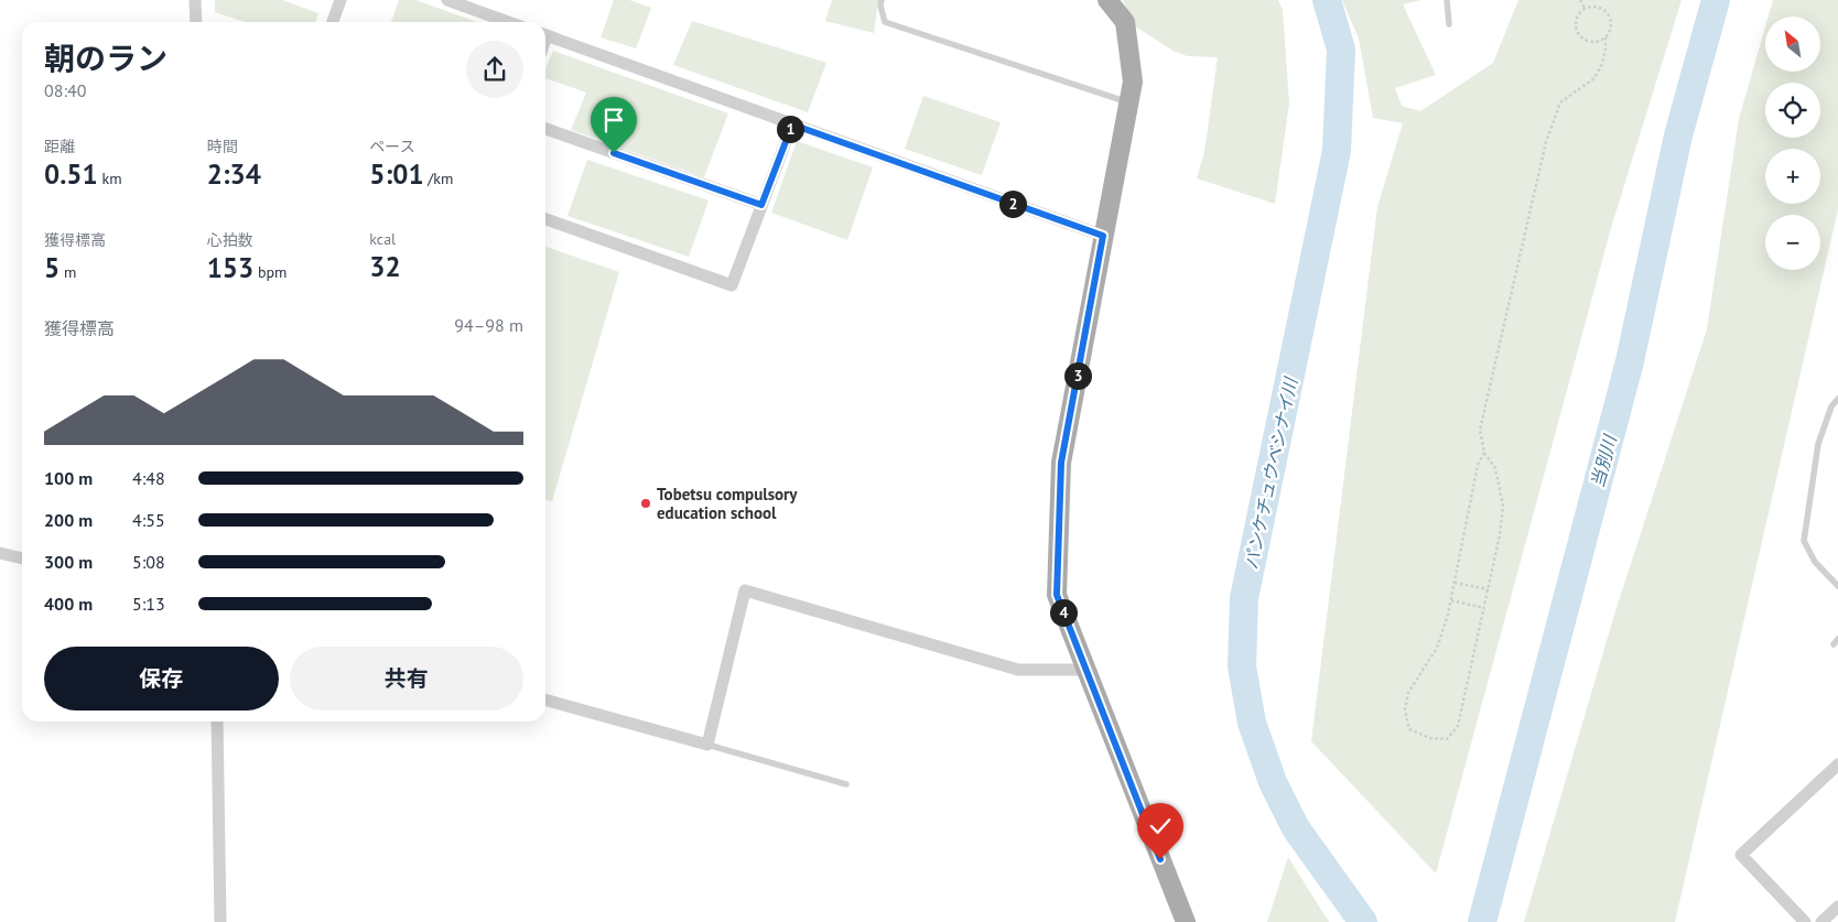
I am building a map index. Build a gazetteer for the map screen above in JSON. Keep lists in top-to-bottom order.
{
  "water": ["当別川", "パンケチュウベシナイ川"],
  "places": ["Tobetsu compulsory education school"],
  "north": "top left",
  "page": {
    "map_buttons": ["+", "−"],
    "heading": ["朝のラン", "08:40"],
    "pins": [
      "1",
      "2",
      "3",
      "4"
    ],
    "stats": [
      ["距離", "0.51 km"],
      ["時間", "2:34"],
      ["ペース", "5:01 /km"],
      ["獲得標高", "5 m"],
      ["心拍数", "153 bpm"],
      ["kcal", "32"]
    ],
    "chart": ["獲得標高", "94–98 m"],
    "list": [
      {
        "name": "100 m",
        "note": "4:48"
      },
      {
        "name": "200 m",
        "note": "4:55"
      },
      {
        "name": "300 m",
        "note": "5:08"
      },
      {
        "name": "400 m",
        "note": "5:13"
      }
    ],
    "buttons": ["保存", "共有"]
  }
}
